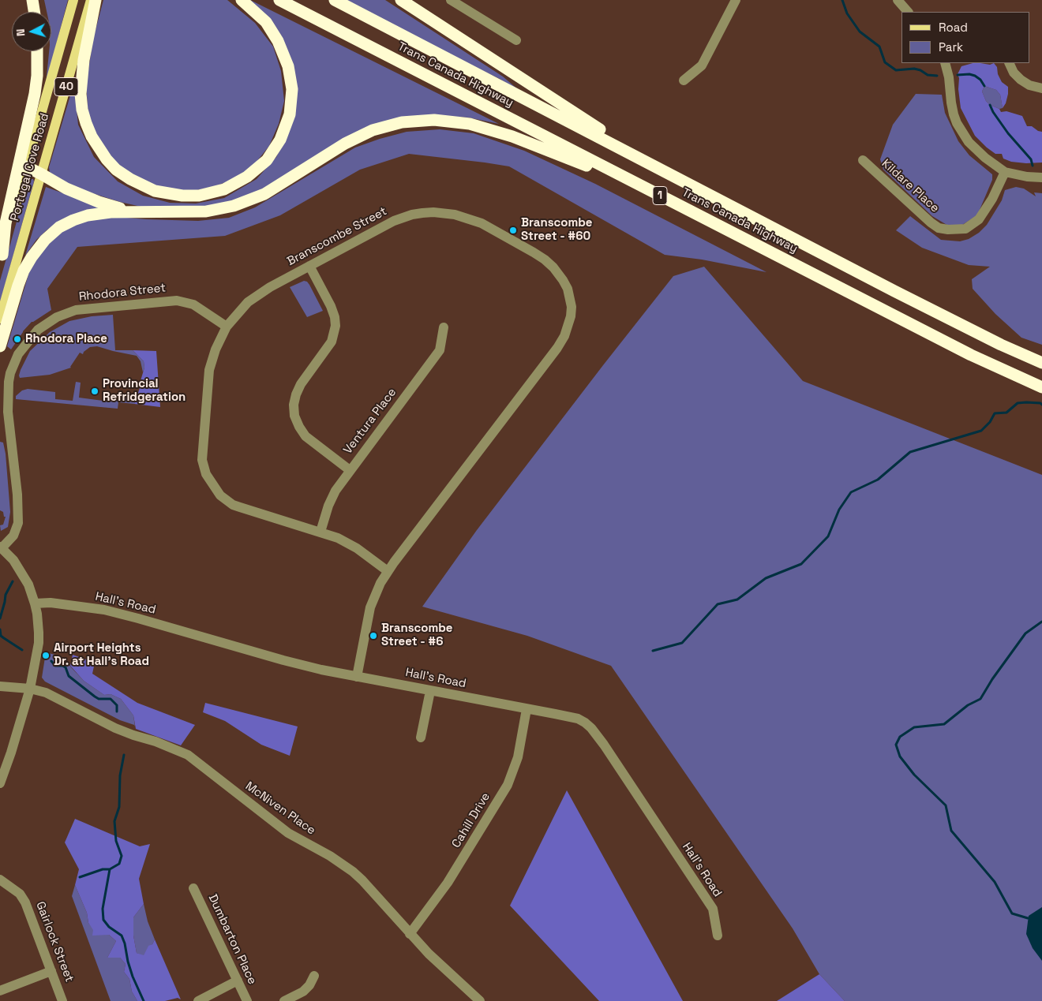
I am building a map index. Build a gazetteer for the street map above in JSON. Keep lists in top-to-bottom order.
{
  "streets": {
    "highway": ["Trans Canada Highway", "1"],
    "main road": ["40", "Portugal Cove Road"],
    "street": [
      "Kildare Place",
      "Branscombe Street",
      "Rhodora Street",
      "Ventura Place",
      "Hall's Road",
      "McNiven Place",
      "Cahill Drive",
      "Dumbarton Place",
      "Gairlock Street"
    ]
  },
  "crossings": [
    ["Branscombe Street", "Rhodora Street"],
    ["Branscombe Street", "Ventura Place"],
    ["Branscombe Street", "Hall's Road"],
    ["Hall's Road", "Cahill Drive"],
    ["McNiven Place", "Cahill Drive"]
  ],
  "places": [
    "Branscombe Street - #60",
    "Rhodora Place",
    "Provincial Refridgeration",
    "Branscombe Street - #6",
    "Airport Heights Dr. at Hall's Road"
  ],
  "legend": ["Road", "Park"],
  "north": "left"
}
